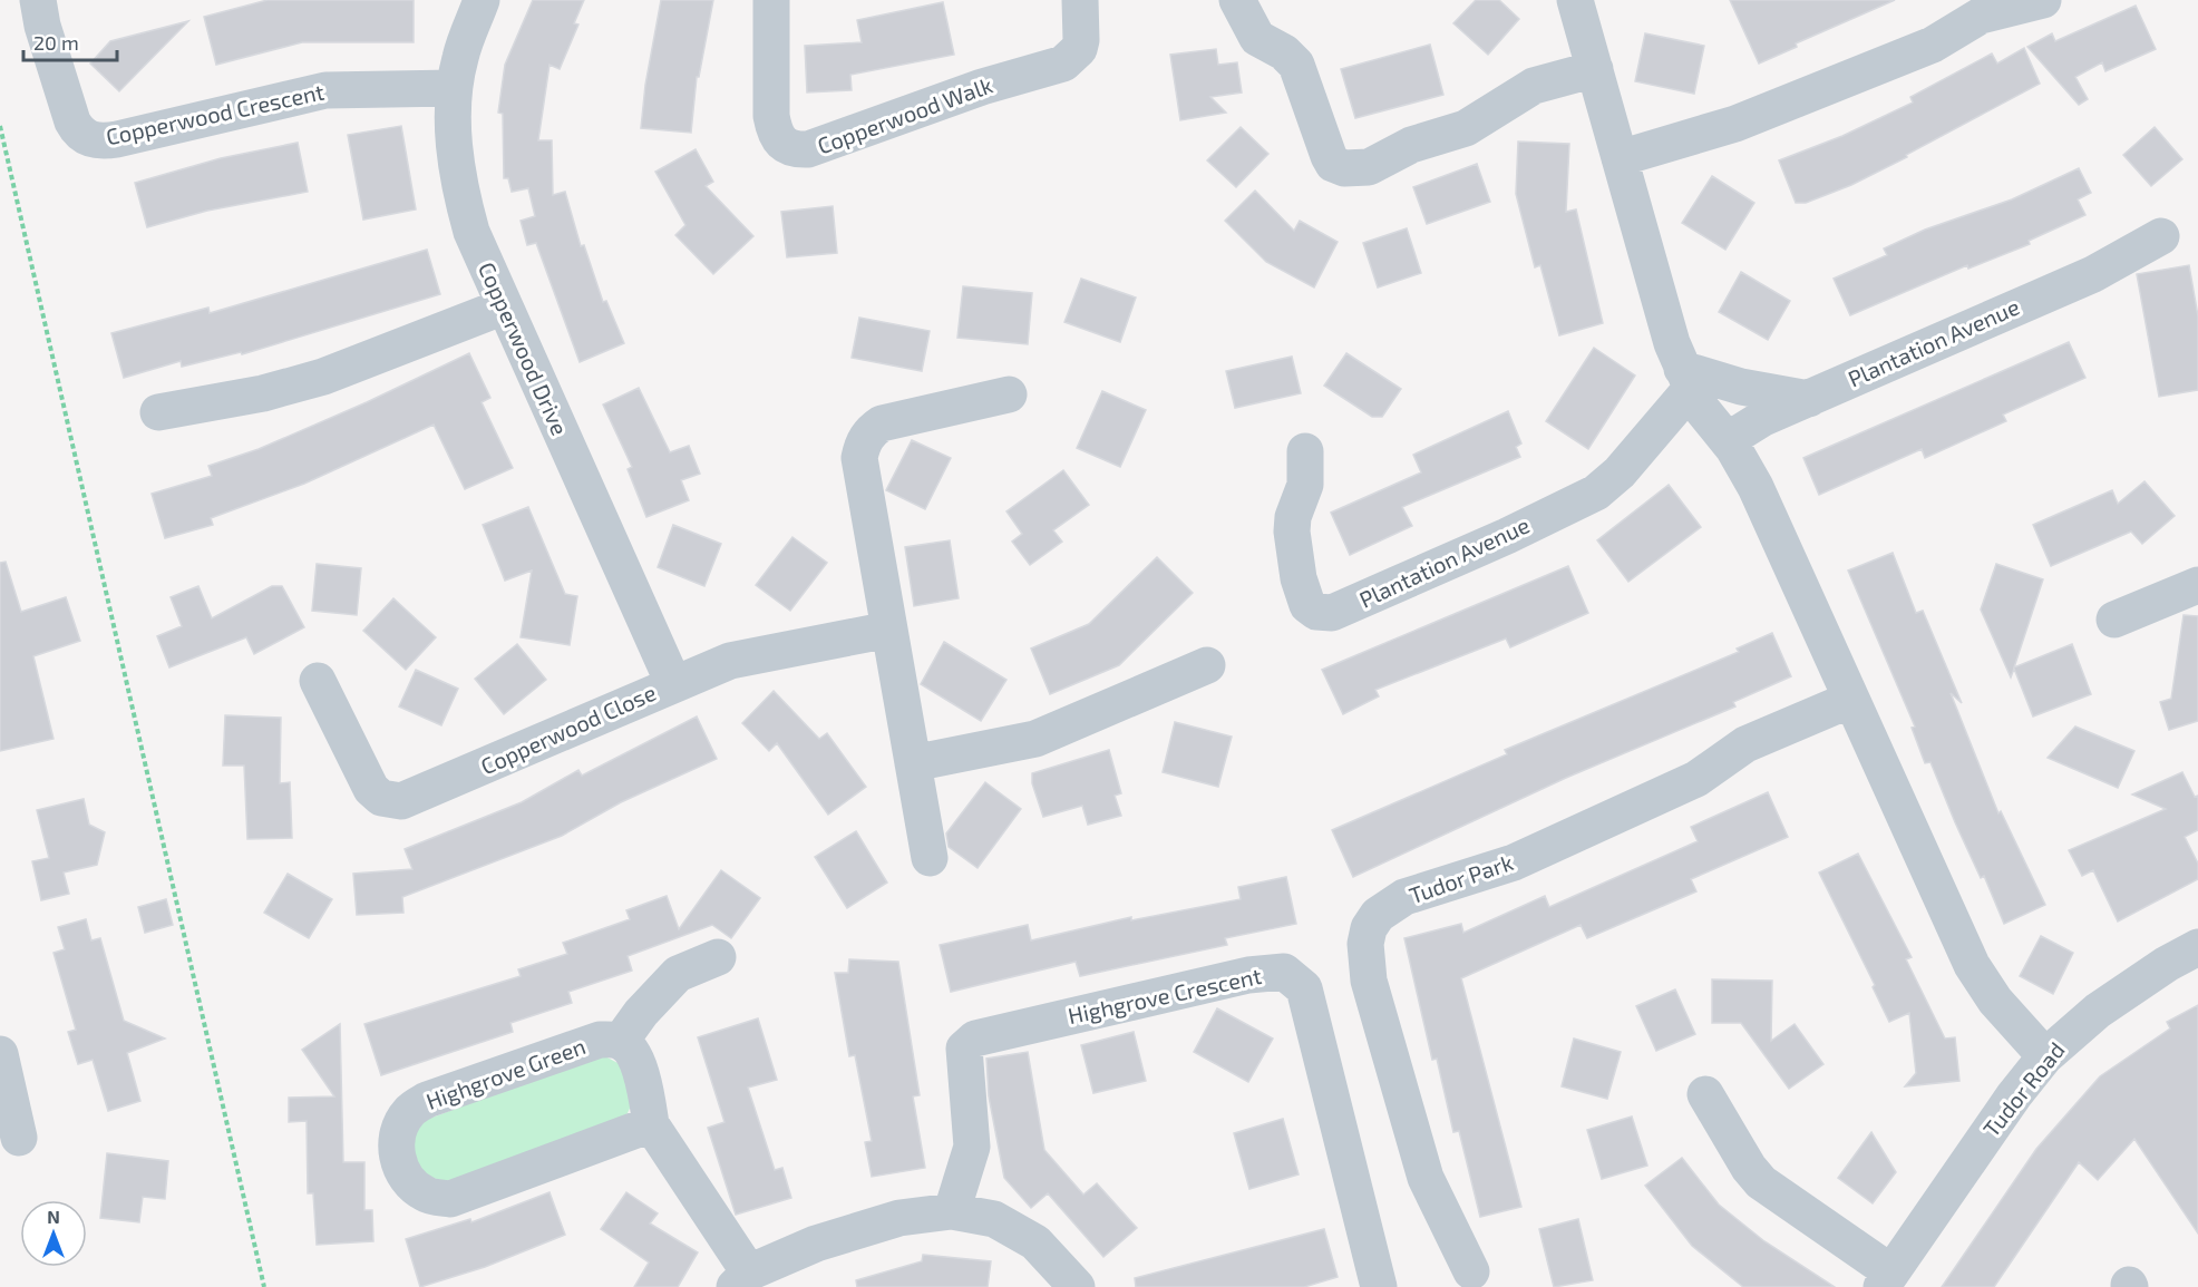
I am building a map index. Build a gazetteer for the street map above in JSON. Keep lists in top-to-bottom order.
{
  "streets": {
    "street": [
      "Copperwood Crescent",
      "Copperwood Walk",
      "Plantation Avenue",
      "Copperwood Drive",
      "Copperwood Close",
      "Tudor Park",
      "Highgrove Crescent",
      "Highgrove Green",
      "Tudor Road"
    ]
  },
  "crossings": [
    ["Copperwood Crescent", "Copperwood Drive"],
    ["Copperwood Drive", "Copperwood Close"]
  ],
  "scale_bar": "20 m",
  "north": "top"
}
